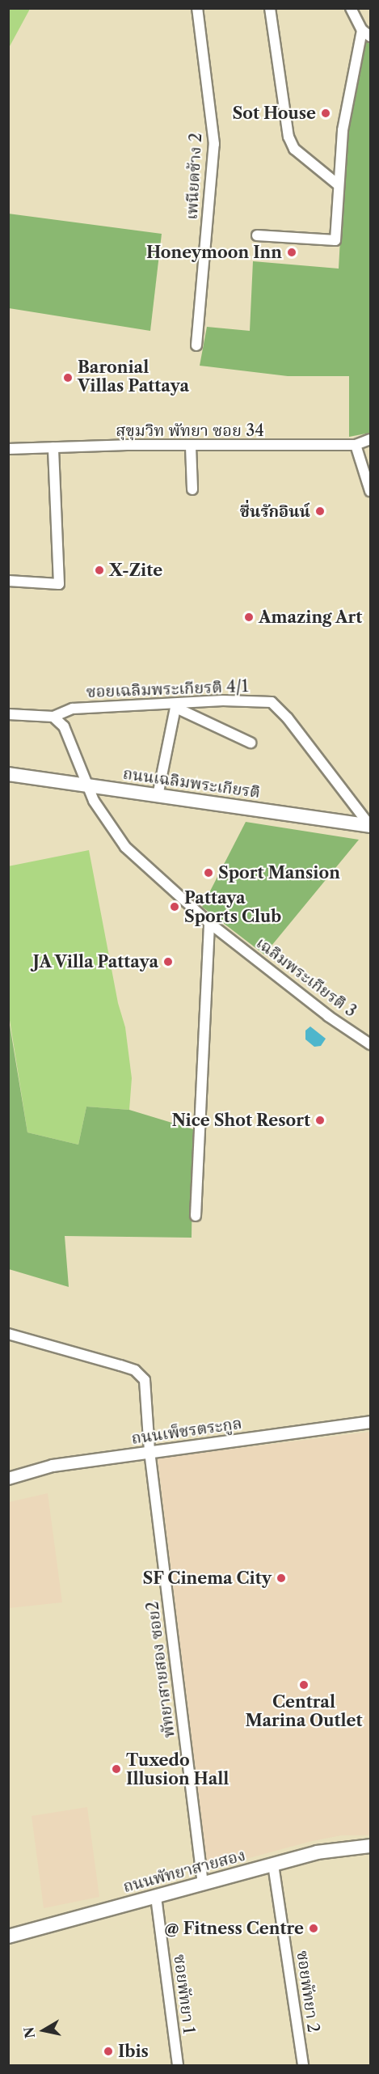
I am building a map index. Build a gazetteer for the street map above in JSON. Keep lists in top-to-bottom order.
{
  "streets": {
    "main road": ["ถนนเฉลิมพระเกียรติ", "ถนนพัทยาสายสอง"],
    "street": [
      "เพนียดช้าง 2",
      "สุขุมวิท พัทยา ซอย 34",
      "ซอยเฉลิมพระเกียรติ 4/1",
      "เฉลิมพระเกียรติ 3",
      "ถนนเพ็ชรตระกูล",
      "พัทยาสายสอง ซอย2",
      "ซอยพัทยา 2",
      "ซอยพัทยา 1"
    ]
  },
  "crossings": [
    ["ซอยเฉลิมพระเกียรติ 4/1", "ถนนเฉลิมพระเกียรติ"],
    ["ซอยเฉลิมพระเกียรติ 4/1", "เฉลิมพระเกียรติ 3"],
    ["ถนนเฉลิมพระเกียรติ", "เฉลิมพระเกียรติ 3"],
    ["ถนนเพ็ชรตระกูล", "พัทยาสายสอง ซอย2"],
    ["พัทยาสายสอง ซอย2", "ถนนพัทยาสายสอง"],
    ["ถนนพัทยาสายสอง", "ซอยพัทยา 2"],
    ["ถนนพัทยาสายสอง", "ซอยพัทยา 1"]
  ],
  "places": [
    "Sot House",
    "Honeymoon Inn",
    "Baronial Villas Pattaya",
    "ชื่นรักอินน์",
    "X-Zite",
    "Amazing Art",
    "Sport Mansion",
    "Pattaya Sports Club",
    "JA Villa Pattaya",
    "Nice Shot Resort",
    "SF Cinema City",
    "Central Marina Outlet",
    "Tuxedo Illusion Hall",
    "@ Fitness Centre",
    "Ibis"
  ],
  "north": "left"
}
